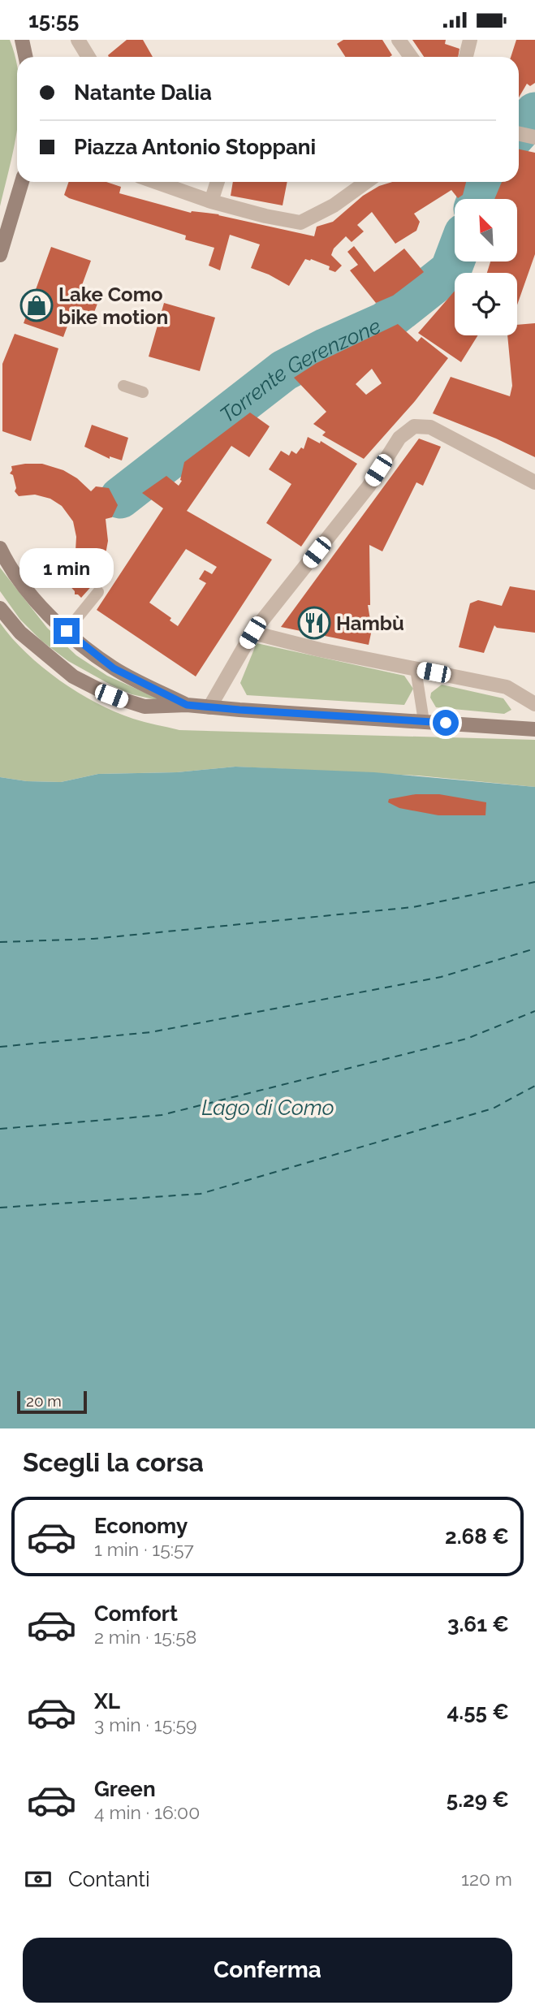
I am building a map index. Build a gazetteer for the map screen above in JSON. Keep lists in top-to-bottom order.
{
  "water": ["Torrente Gerenzone", "Lago di Como"],
  "places": {
    "shop": ["Lake Como bike motion"],
    "restaurant": ["Hambù"]
  },
  "scale_bar": "20 m",
  "north": "top left",
  "page": {
    "status": "15:55",
    "banner": ["Natante Dalia", "Piazza Antonio Stoppani"],
    "bubble": "1 min",
    "scale": "20 m",
    "heading": "Scegli la corsa",
    "list": [
      {
        "name": "Economy",
        "note": "1 min · 15:57",
        "value": "2.68 €"
      },
      {
        "name": "Comfort",
        "note": "2 min · 15:58",
        "value": "3.61 €"
      },
      {
        "name": "XL",
        "note": "3 min · 15:59",
        "value": "4.55 €"
      },
      {
        "name": "Green",
        "note": "4 min · 16:00",
        "value": "5.29 €"
      }
    ],
    "pay": ["Contanti", "120 m"],
    "buttons": "Conferma"
  }
}
